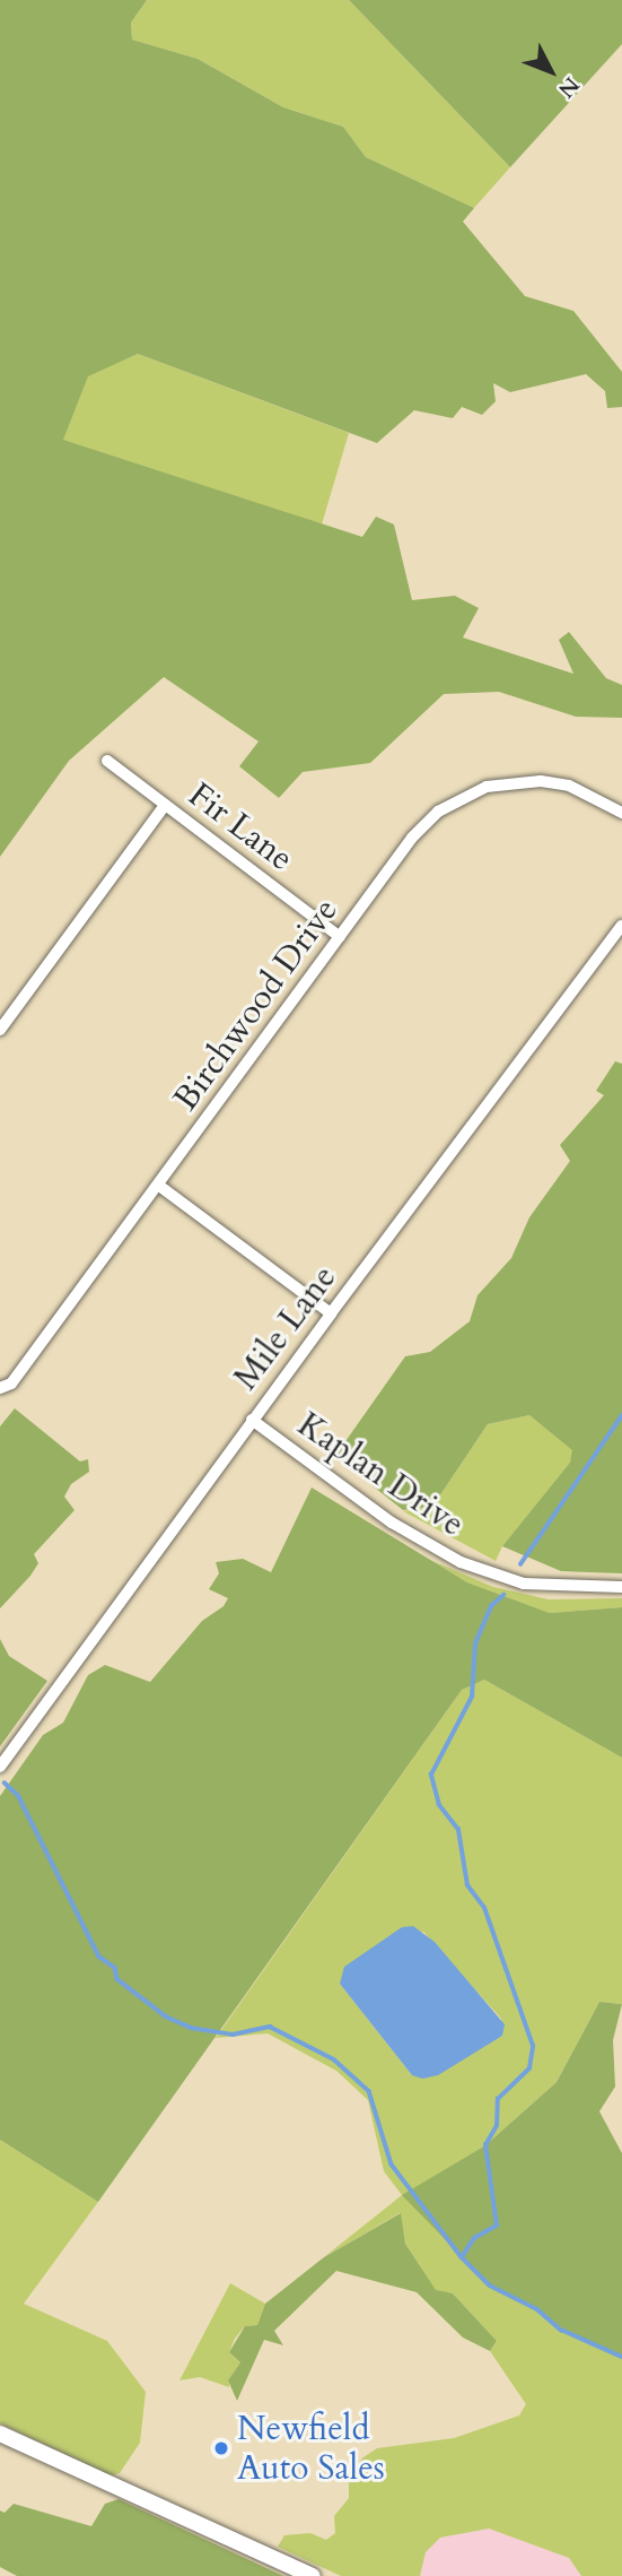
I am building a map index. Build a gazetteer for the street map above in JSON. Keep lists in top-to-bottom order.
{
  "streets": {
    "street": [
      "Fir Lane",
      "Birchwood Drive",
      "Mile Lane",
      "Kaplan Drive"
    ]
  },
  "crossings": [
    ["Fir Lane", "Birchwood Drive"],
    ["Mile Lane", "Kaplan Drive"]
  ],
  "places": ["Newfield Auto Sales"],
  "north": "bottom right"
}
